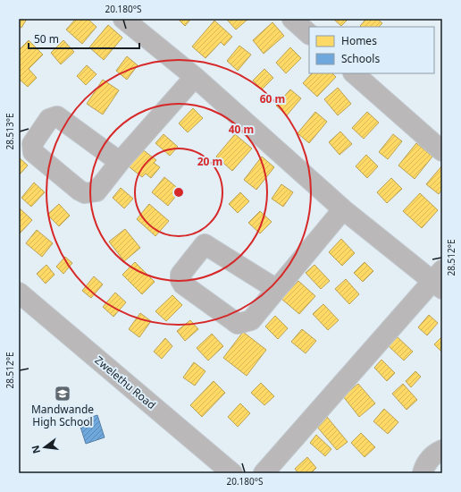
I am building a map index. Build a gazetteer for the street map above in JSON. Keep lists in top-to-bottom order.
{
  "streets": {
    "street": ["Zwelethu Road"]
  },
  "places": {
    "school or university": ["Mandwande High School"]
  },
  "legend": ["Homes", "Schools"],
  "scale_bar": "50 m",
  "north": "left",
  "coordinates": ["20.180°S", "28.513°E", "28.512°E"],
  "rings": ["60 m", "40 m", "20 m"]
}
